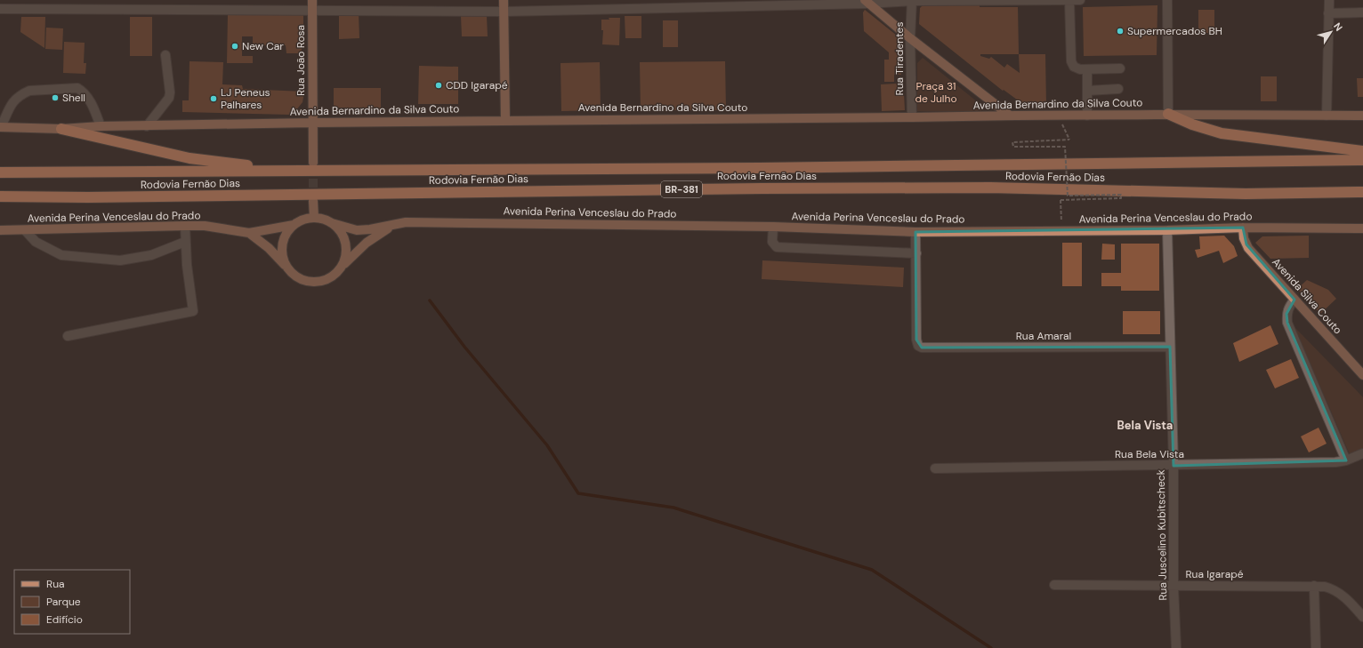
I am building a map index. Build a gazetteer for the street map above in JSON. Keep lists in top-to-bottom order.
{
  "streets": {
    "highway": ["Rodovia Fernão Dias", "BR-381"],
    "main road": [
      "Rua João Rosa",
      "Avenida Bernardino da Silva Couto",
      "Avenida Perina Venceslau do Prado",
      "Avenida Silva Couto"
    ],
    "street": [
      "Rua Tiradentes",
      "Rua Amaral",
      "Rua Bela Vista",
      "Rua Juscelino Kubitscheck",
      "Rua Igarapé"
    ]
  },
  "crossings": [
    ["Rua Tiradentes", "Avenida Bernardino da Silva Couto"],
    ["Rua João Rosa", "Avenida Bernardino da Silva Couto"],
    ["Avenida Perina Venceslau do Prado", "Avenida Silva Couto"],
    ["Avenida Perina Venceslau do Prado", "Rua Juscelino Kubitscheck"],
    ["Rua Amaral", "Rua Juscelino Kubitscheck"],
    ["Rua Bela Vista", "Rua Juscelino Kubitscheck"],
    ["Rua Juscelino Kubitscheck", "Rua Igarapé"]
  ],
  "districts": ["Bela Vista"],
  "parks": ["Praça 31 de Julho"],
  "places": [
    "Supermercados BH",
    "New Car",
    "CDD Igarapé",
    "Shell",
    "LJ Peneus Palhares"
  ],
  "legend": ["Rua", "Parque", "Edifício"],
  "north": "top right"
}
